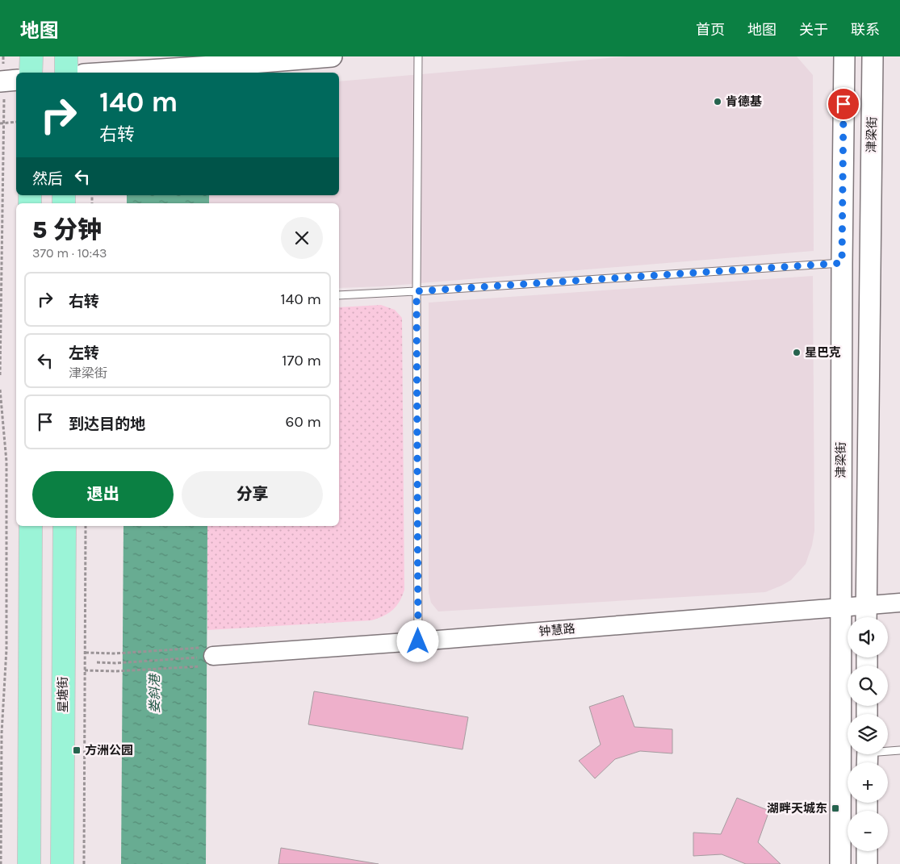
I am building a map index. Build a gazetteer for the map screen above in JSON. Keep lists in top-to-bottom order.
{
  "streets": {
    "main road": ["津梁街", "星塘街"],
    "street": ["钟慧路"]
  },
  "crossings": [
    ["津梁街", "钟慧路"]
  ],
  "water": ["娄斜港"],
  "places": {
    "other": ["肯德基", "星巴克"],
    "transit": ["方洲公园", "湖畔天城东"]
  },
  "page": {
    "header": "地图",
    "nav": [
      "首页",
      "地图",
      "关于",
      "联系"
    ],
    "turn": ["140 m", "右转"],
    "then": "然后",
    "heading": ["5 分钟", "370 m · 10:43"],
    "list": [
      {
        "name": "右转",
        "value": "140 m"
      },
      {
        "name": "左转",
        "note": "津梁街",
        "value": "170 m"
      },
      {
        "name": "到达目的地",
        "value": "60 m"
      }
    ],
    "buttons": ["退出", "分享"],
    "map_buttons": ["+", "−"]
  }
}
